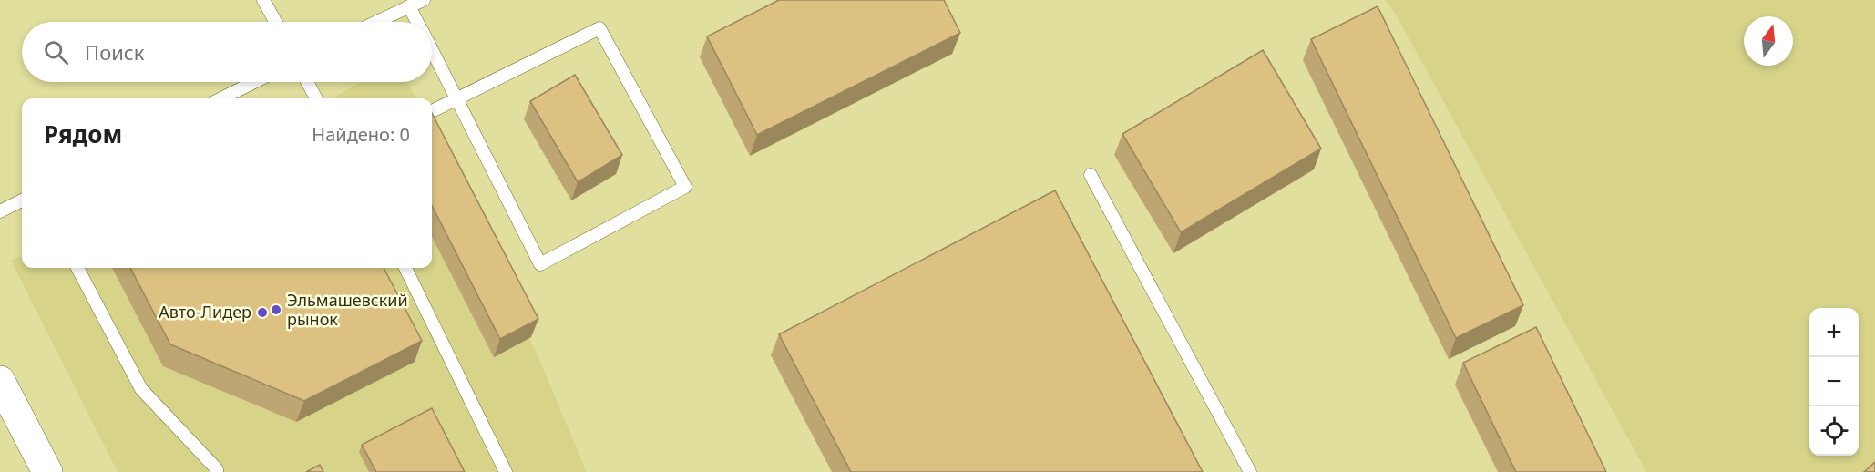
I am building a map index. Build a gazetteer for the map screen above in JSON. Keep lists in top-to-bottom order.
{
  "places": ["Эльмашевский рынок", "Авто-Лидер"],
  "north": "top",
  "page": {
    "search": "Поиск",
    "heading": ["Рядом", "Найдено: 0"],
    "map_buttons": ["+", "−"]
  }
}
